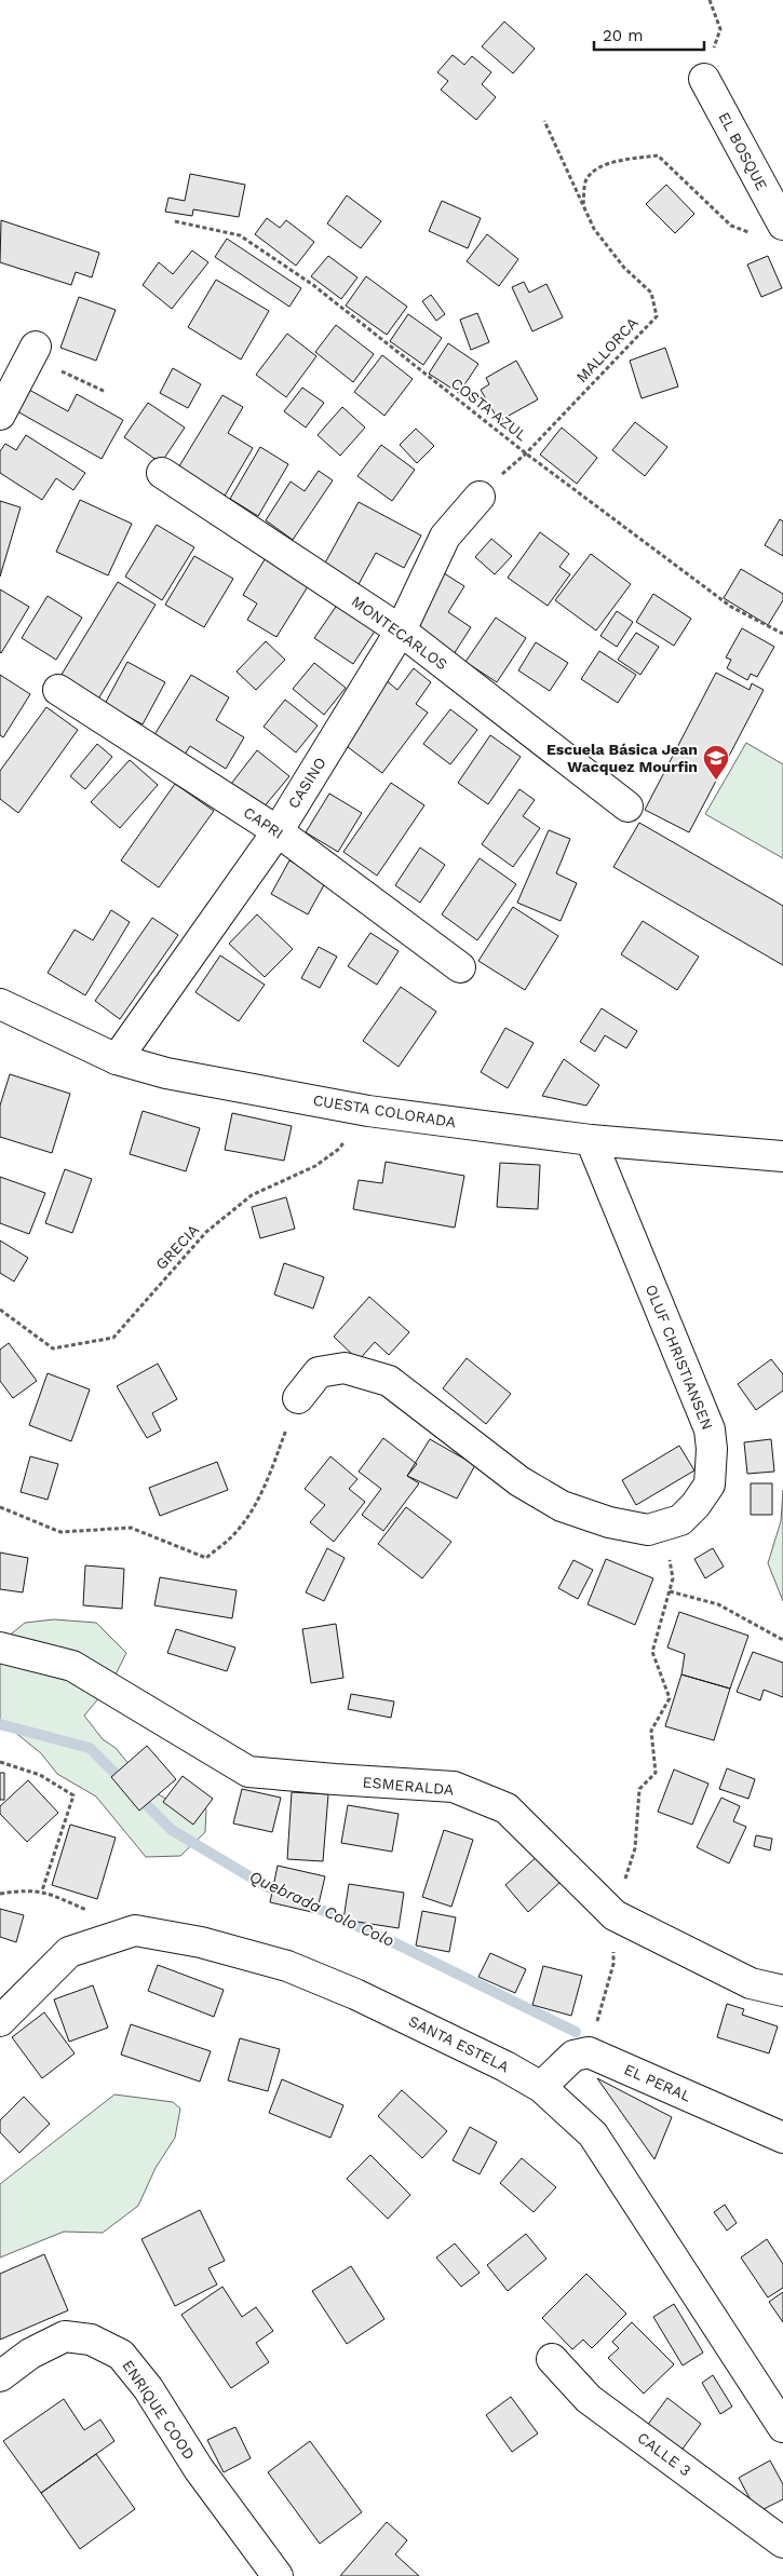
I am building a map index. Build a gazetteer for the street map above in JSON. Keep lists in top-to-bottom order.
{
  "streets": {
    "street": [
      "EL BOSQUE",
      "MONTECARLOS",
      "CASINO",
      "CAPRI",
      "CUESTA COLORADA",
      "OLUF CHRISTIANSEN",
      "ESMERALDA",
      "SANTA ESTELA",
      "EL PERAL",
      "ENRIQUE COOD",
      "CALLE 3"
    ],
    "path": ["MALLORCA", "COSTA AZUL", "GRECIA"]
  },
  "crossings": [
    ["MALLORCA", "COSTA AZUL"],
    ["MALLORCA", "CASINO"],
    ["MONTECARLOS", "CASINO"],
    ["CASINO", "CAPRI"],
    ["CASINO", "CUESTA COLORADA"],
    ["CUESTA COLORADA", "GRECIA"],
    ["CUESTA COLORADA", "OLUF CHRISTIANSEN"]
  ],
  "water": ["Quebrada Colo Colo"],
  "places": {
    "school or university": ["Escuela Básica Jean Wacquez Mourfin"]
  },
  "scale_bar": "20 m"
}
